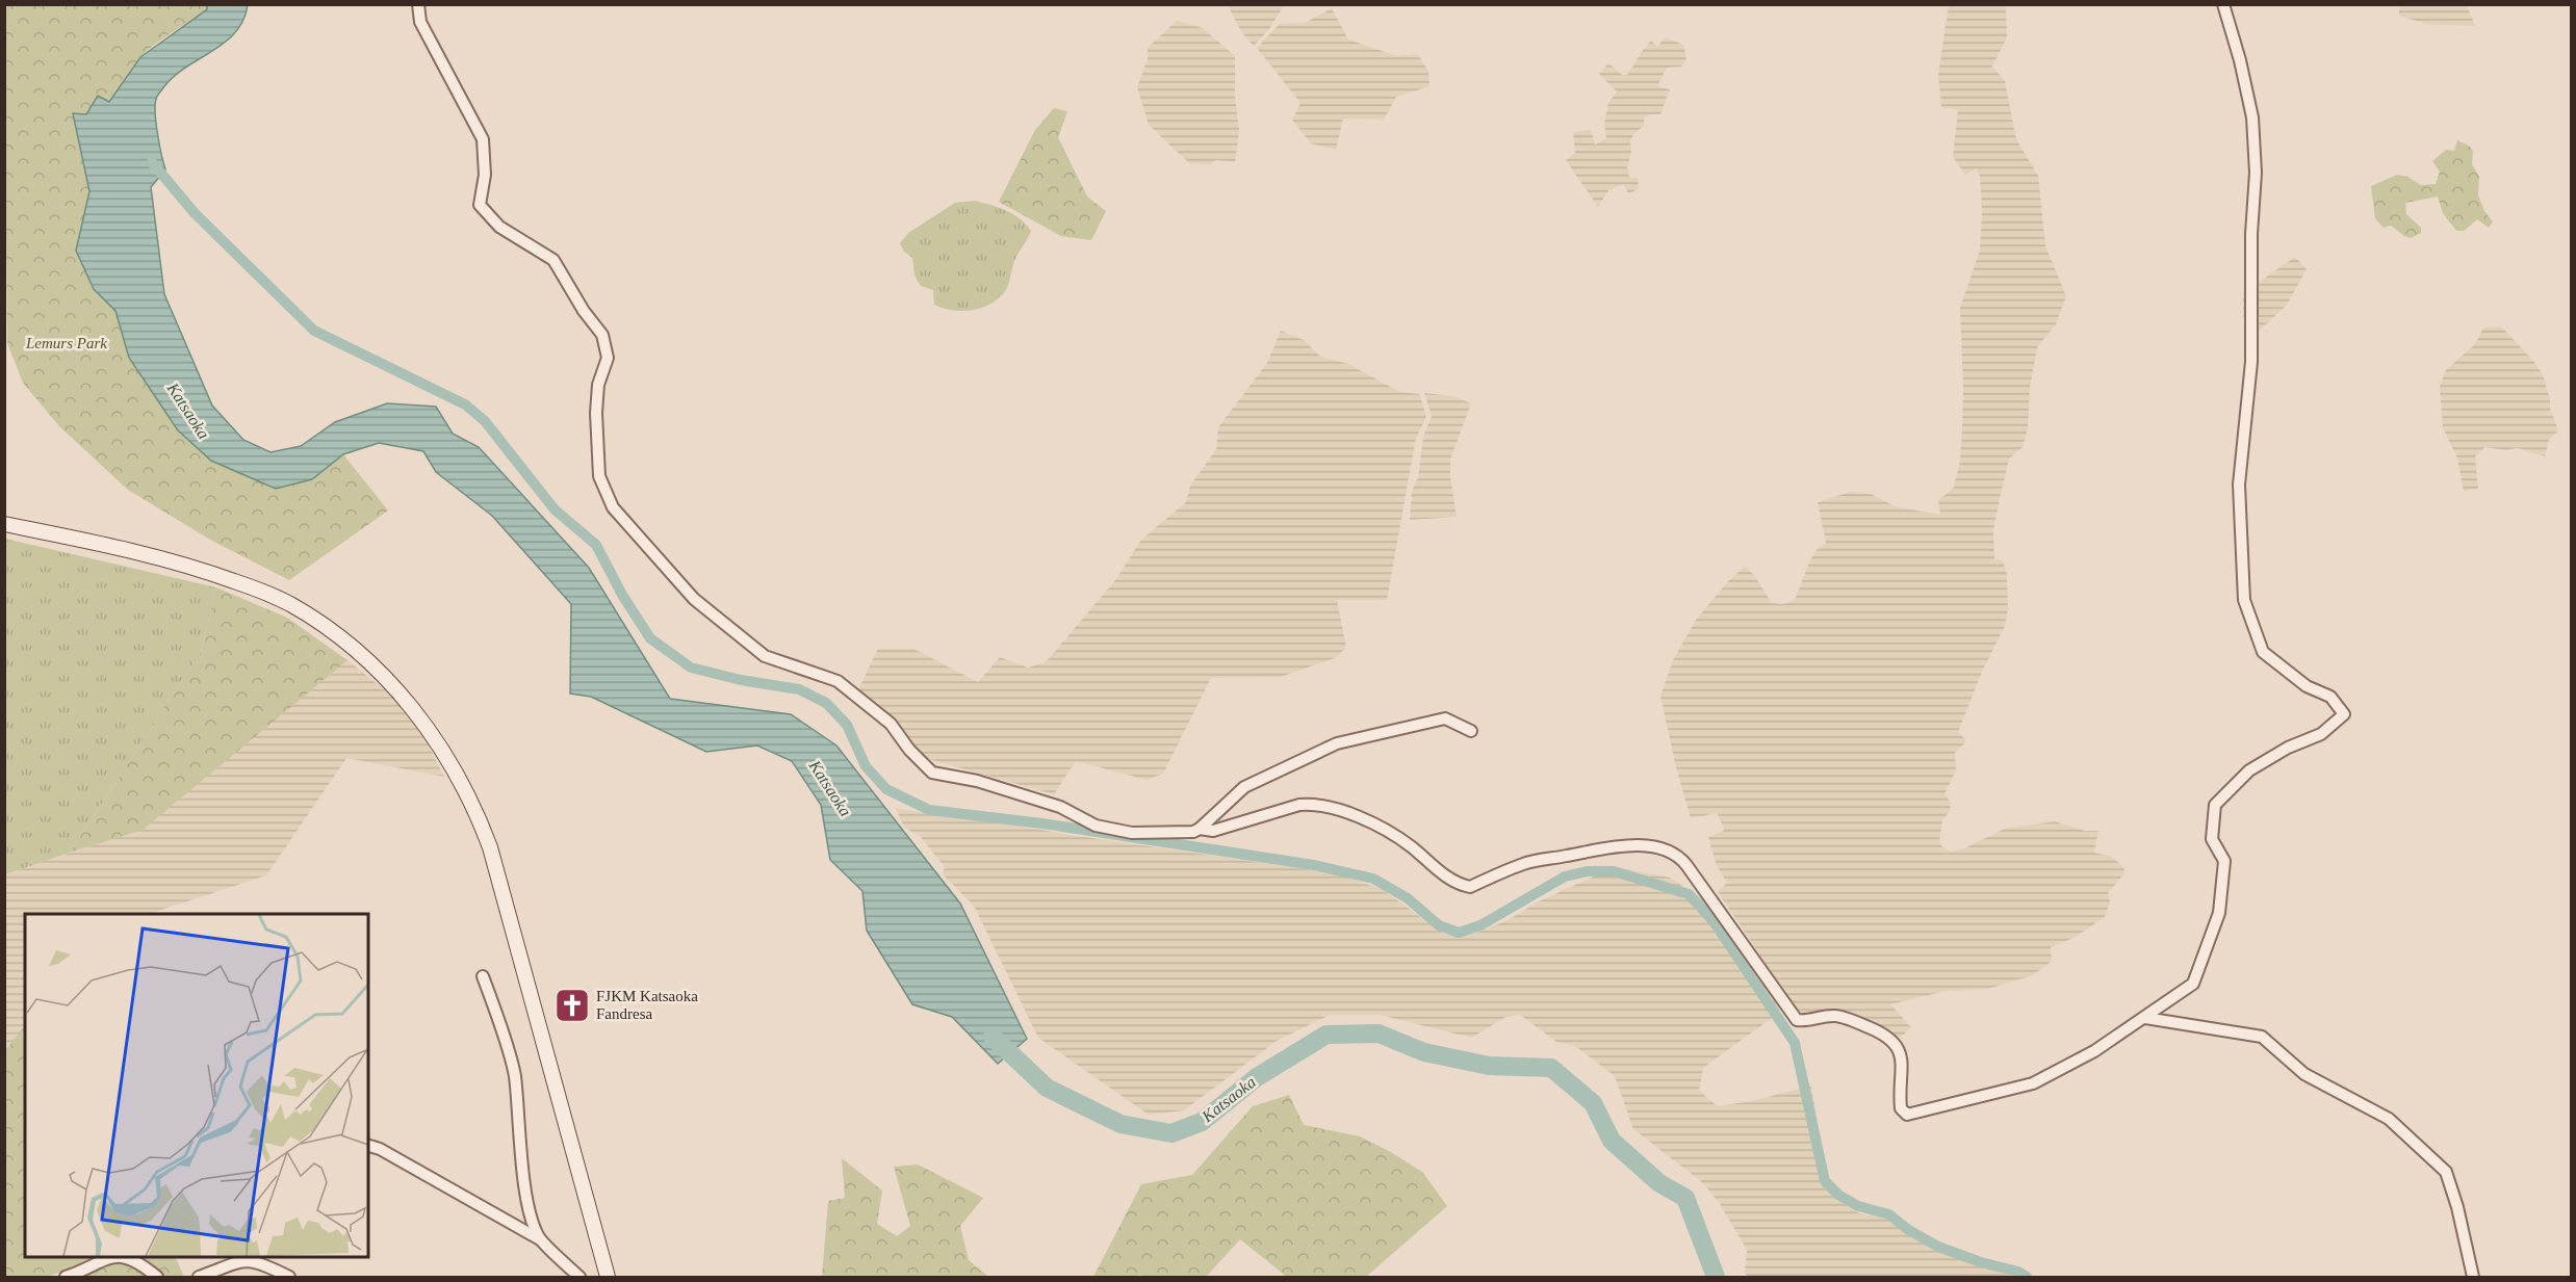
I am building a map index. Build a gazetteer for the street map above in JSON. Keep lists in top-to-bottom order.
{
  "water": ["Katsaoka"],
  "parks": ["Lemurs Park"],
  "places": {
    "church": ["FJKM Katsaoka Fandresa"]
  }
}
